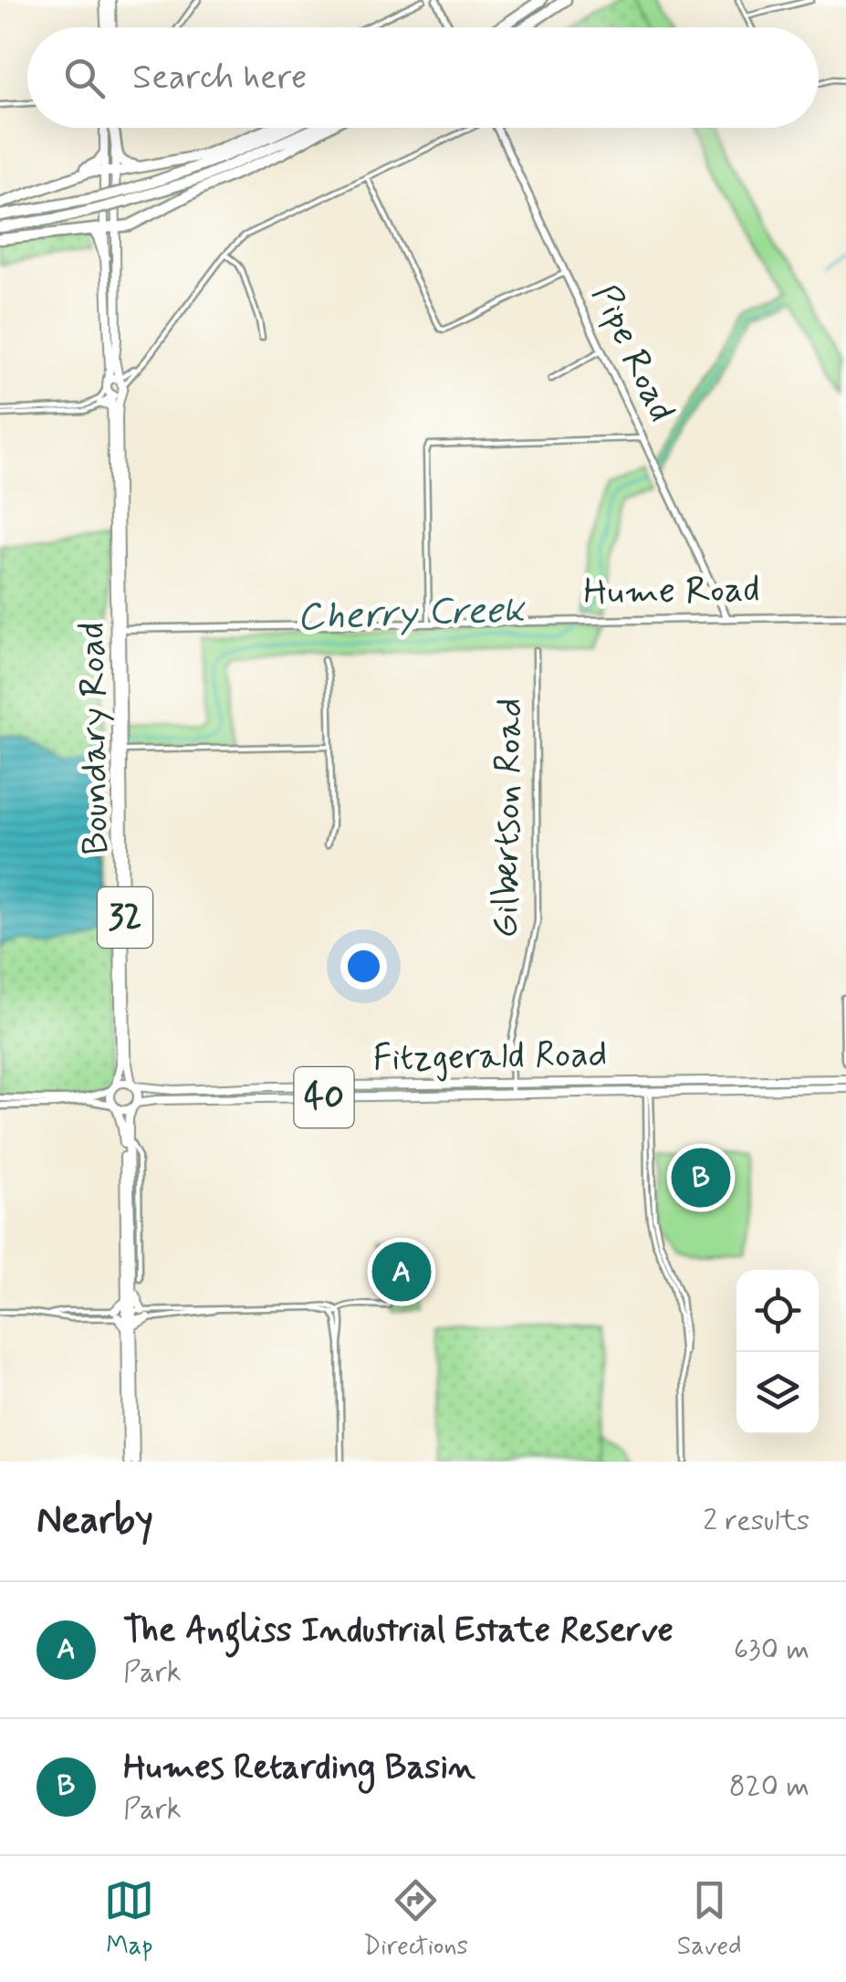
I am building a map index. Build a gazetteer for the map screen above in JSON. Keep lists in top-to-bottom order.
{
  "streets": {
    "main road": [
      "Boundary Road",
      "32",
      "Fitzgerald Road",
      "40"
    ],
    "street": ["Pipe Road", "Hume Road", "Gilbertson Road"]
  },
  "crossings": [
    ["Pipe Road", "Hume Road"],
    ["Hume Road", "Boundary Road"],
    ["Boundary Road", "Fitzgerald Road"],
    ["Boundary Road", "40"],
    ["Gilbertson Road", "Fitzgerald Road"],
    ["Fitzgerald Road", "40"]
  ],
  "water": ["Cherry Creek"],
  "page": {
    "search": "Search here",
    "pins": ["B", "A"],
    "heading": ["Nearby", "2 results"],
    "list": [
      {
        "mark": "A",
        "name": "The Angliss Industrial Estate Reserve",
        "note": "Park",
        "value": "630 m"
      },
      {
        "mark": "B",
        "name": "Humes Retarding Basin",
        "note": "Park",
        "value": "820 m"
      }
    ],
    "nav": ["Map", "Directions", "Saved"]
  }
}
